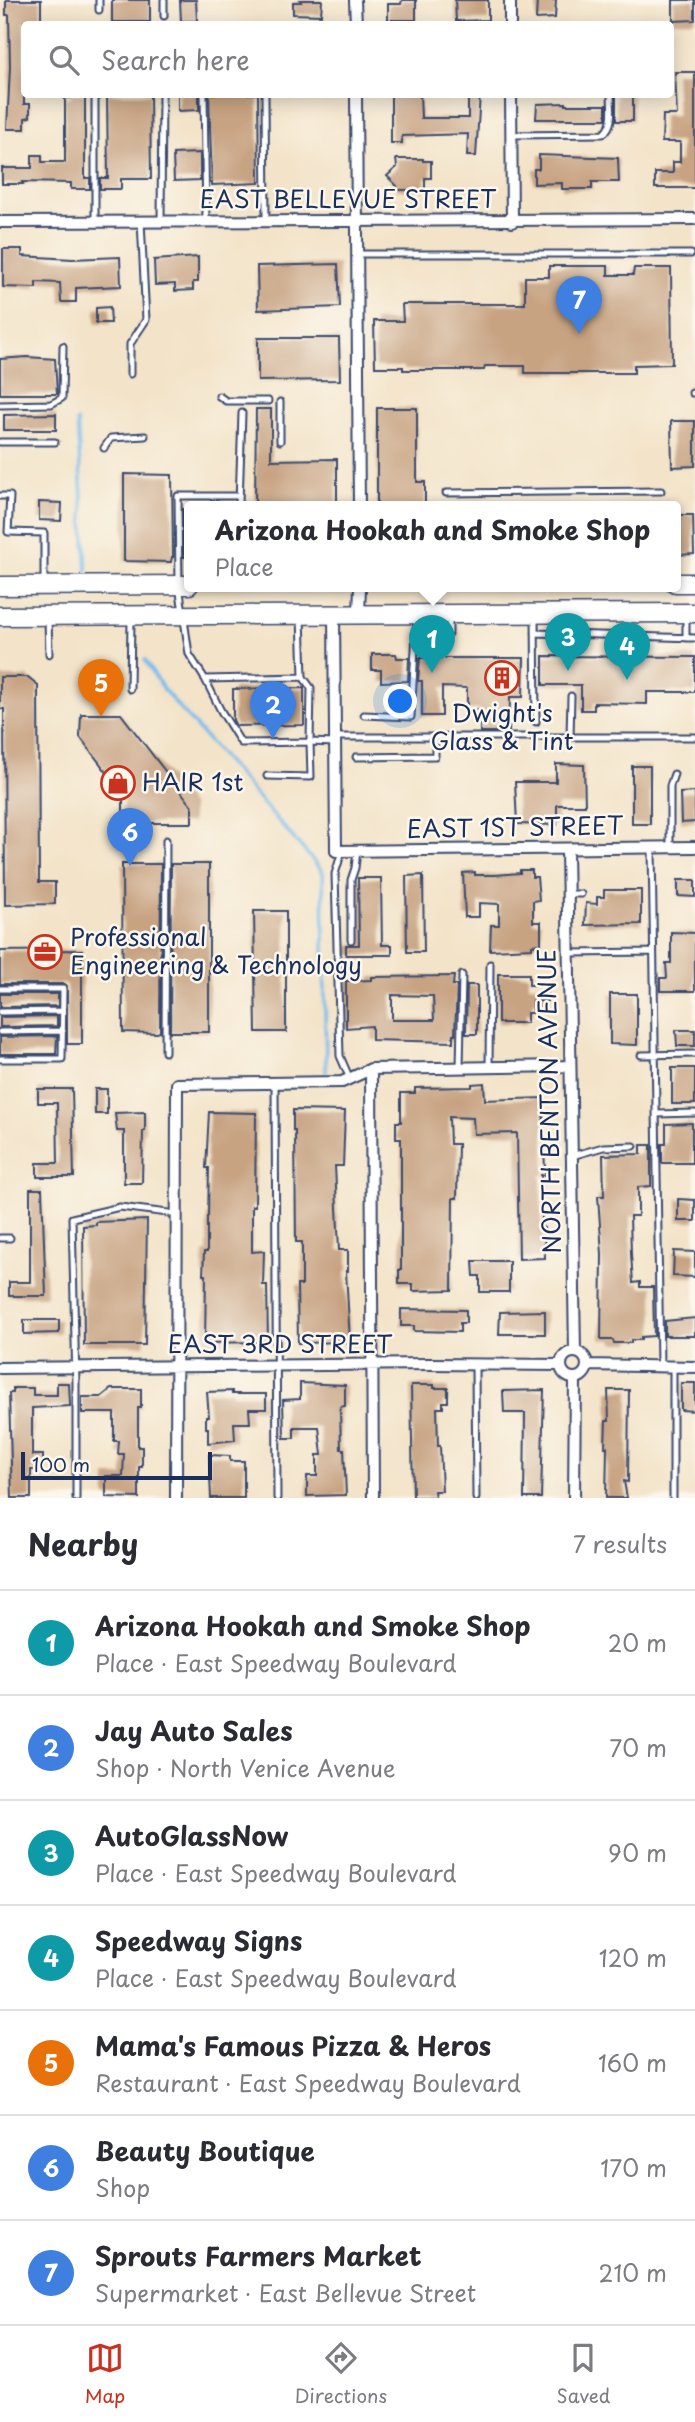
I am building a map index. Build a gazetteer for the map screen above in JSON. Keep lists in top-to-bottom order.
{
  "streets": {
    "street": [
      "EAST BELLEVUE STREET",
      "EAST 1ST STREET",
      "NORTH BENTON AVENUE",
      "EAST 3RD STREET"
    ]
  },
  "crossings": [
    ["EAST 1ST STREET", "NORTH BENTON AVENUE"],
    ["NORTH BENTON AVENUE", "EAST 3RD STREET"]
  ],
  "places": {
    "building": ["Dwight's Glass & Tint"],
    "shop": ["HAIR 1st"],
    "office": ["Professional Engineering & Technology"]
  },
  "scale_bar": "100 m",
  "page": {
    "search": "Search here",
    "pins": [
      "7",
      "3",
      "1",
      "4",
      "5",
      "2",
      "6"
    ],
    "popup": ["Arizona Hookah and Smoke Shop", "Place"],
    "scale": "100 m",
    "heading": ["Nearby", "7 results"],
    "list": [
      {
        "mark": "1",
        "name": "Arizona Hookah and Smoke Shop",
        "note": "Place · East Speedway Boulevard",
        "value": "20 m"
      },
      {
        "mark": "2",
        "name": "Jay Auto Sales",
        "note": "Shop · North Venice Avenue",
        "value": "70 m"
      },
      {
        "mark": "3",
        "name": "AutoGlassNow",
        "note": "Place · East Speedway Boulevard",
        "value": "90 m"
      },
      {
        "mark": "4",
        "name": "Speedway Signs",
        "note": "Place · East Speedway Boulevard",
        "value": "120 m"
      },
      {
        "mark": "5",
        "name": "Mama's Famous Pizza & Heros",
        "note": "Restaurant · East Speedway Boulevard",
        "value": "160 m"
      },
      {
        "mark": "6",
        "name": "Beauty Boutique",
        "note": "Shop",
        "value": "170 m"
      },
      {
        "mark": "7",
        "name": "Sprouts Farmers Market",
        "note": "Supermarket · East Bellevue Street",
        "value": "210 m"
      }
    ],
    "nav": ["Map", "Directions", "Saved"]
  }
}
